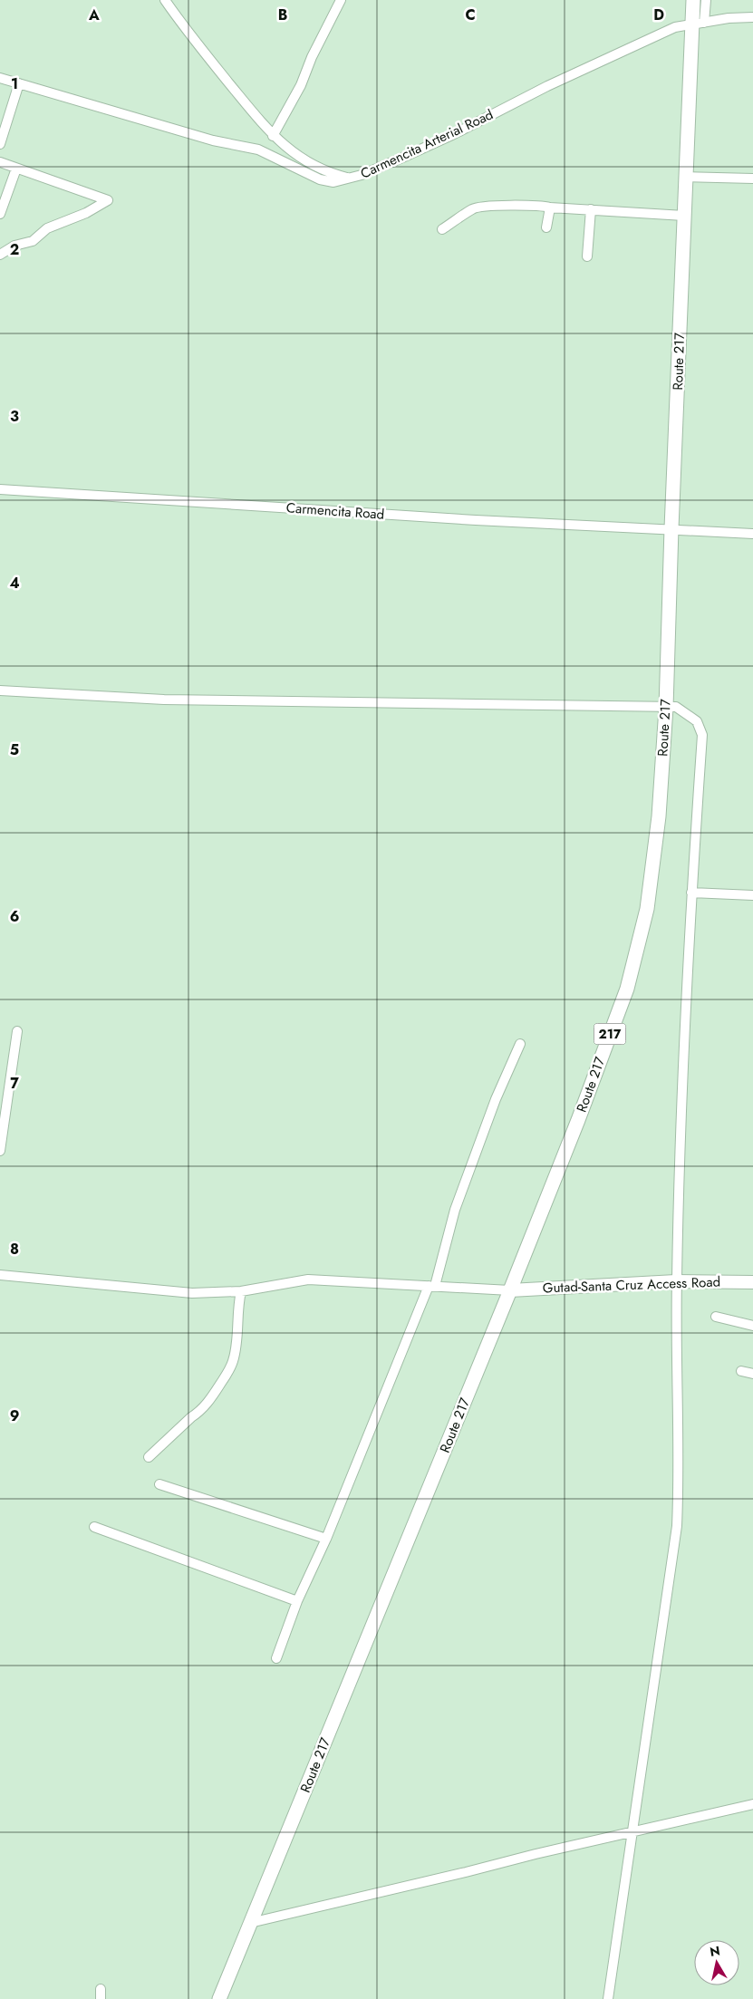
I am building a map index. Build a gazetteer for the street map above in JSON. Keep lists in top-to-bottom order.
{
  "streets": {
    "main road": ["Route 217", "217", "Gutad-Santa Cruz Access Road"],
    "street": ["Carmencita Arterial Road", "Carmencita Road"]
  },
  "crossings": [
    ["Carmencita Arterial Road", "Route 217"],
    ["Route 217", "Carmencita Road"],
    ["Route 217", "Gutad-Santa Cruz Access Road"]
  ],
  "north": "top",
  "grid": {
    "columns": [
      "A",
      "B",
      "C",
      "D"
    ],
    "rows": [
      "1",
      "2",
      "3",
      "4",
      "5",
      "6",
      "7",
      "8",
      "9"
    ]
  }
}
